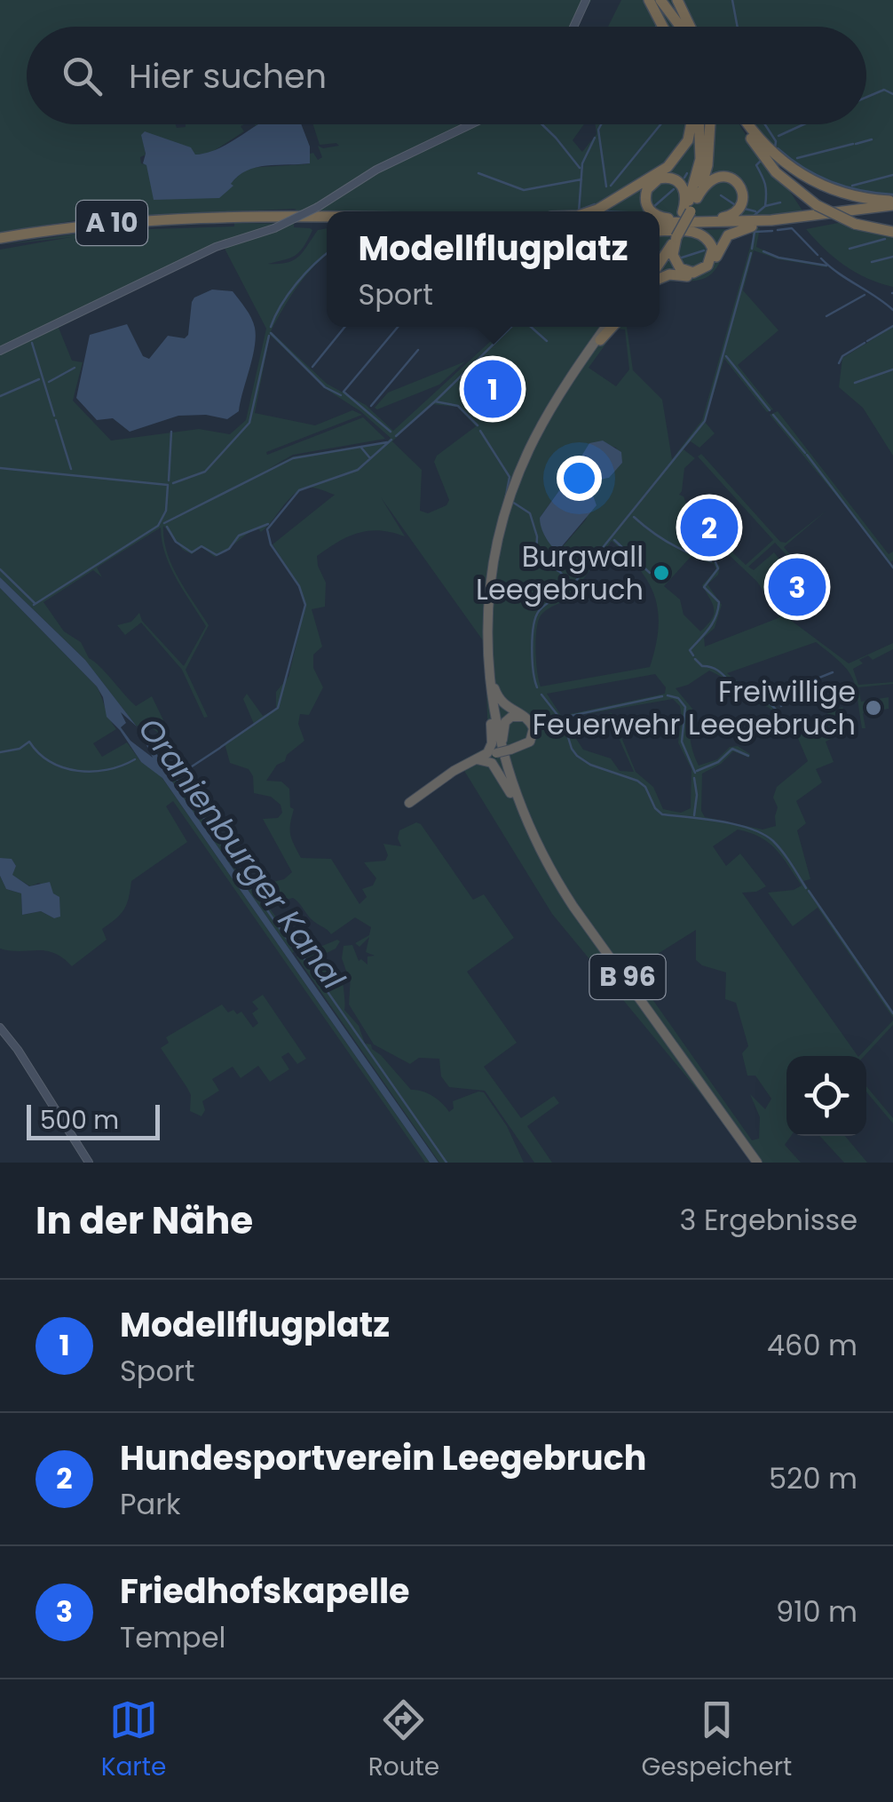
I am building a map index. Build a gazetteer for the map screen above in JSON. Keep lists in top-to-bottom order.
{
  "streets": {
    "highway": ["A 10", "B 96"]
  },
  "water": ["Oranienburger Kanal"],
  "places": ["Burgwall Leegebruch", "Freiwillige Feuerwehr Leegebruch"],
  "scale_bar": "500 m",
  "page": {
    "search": "Hier suchen",
    "popup": ["Modellflugplatz", "Sport"],
    "pins": ["1", "2", "3"],
    "scale": "500 m",
    "heading": ["In der Nähe", "3 Ergebnisse"],
    "list": [
      {
        "mark": "1",
        "name": "Modellflugplatz",
        "note": "Sport",
        "value": "460 m"
      },
      {
        "mark": "2",
        "name": "Hundesportverein Leegebruch",
        "note": "Park",
        "value": "520 m"
      },
      {
        "mark": "3",
        "name": "Friedhofskapelle",
        "note": "Tempel",
        "value": "910 m"
      }
    ],
    "nav": ["Karte", "Route", "Gespeichert"]
  }
}
